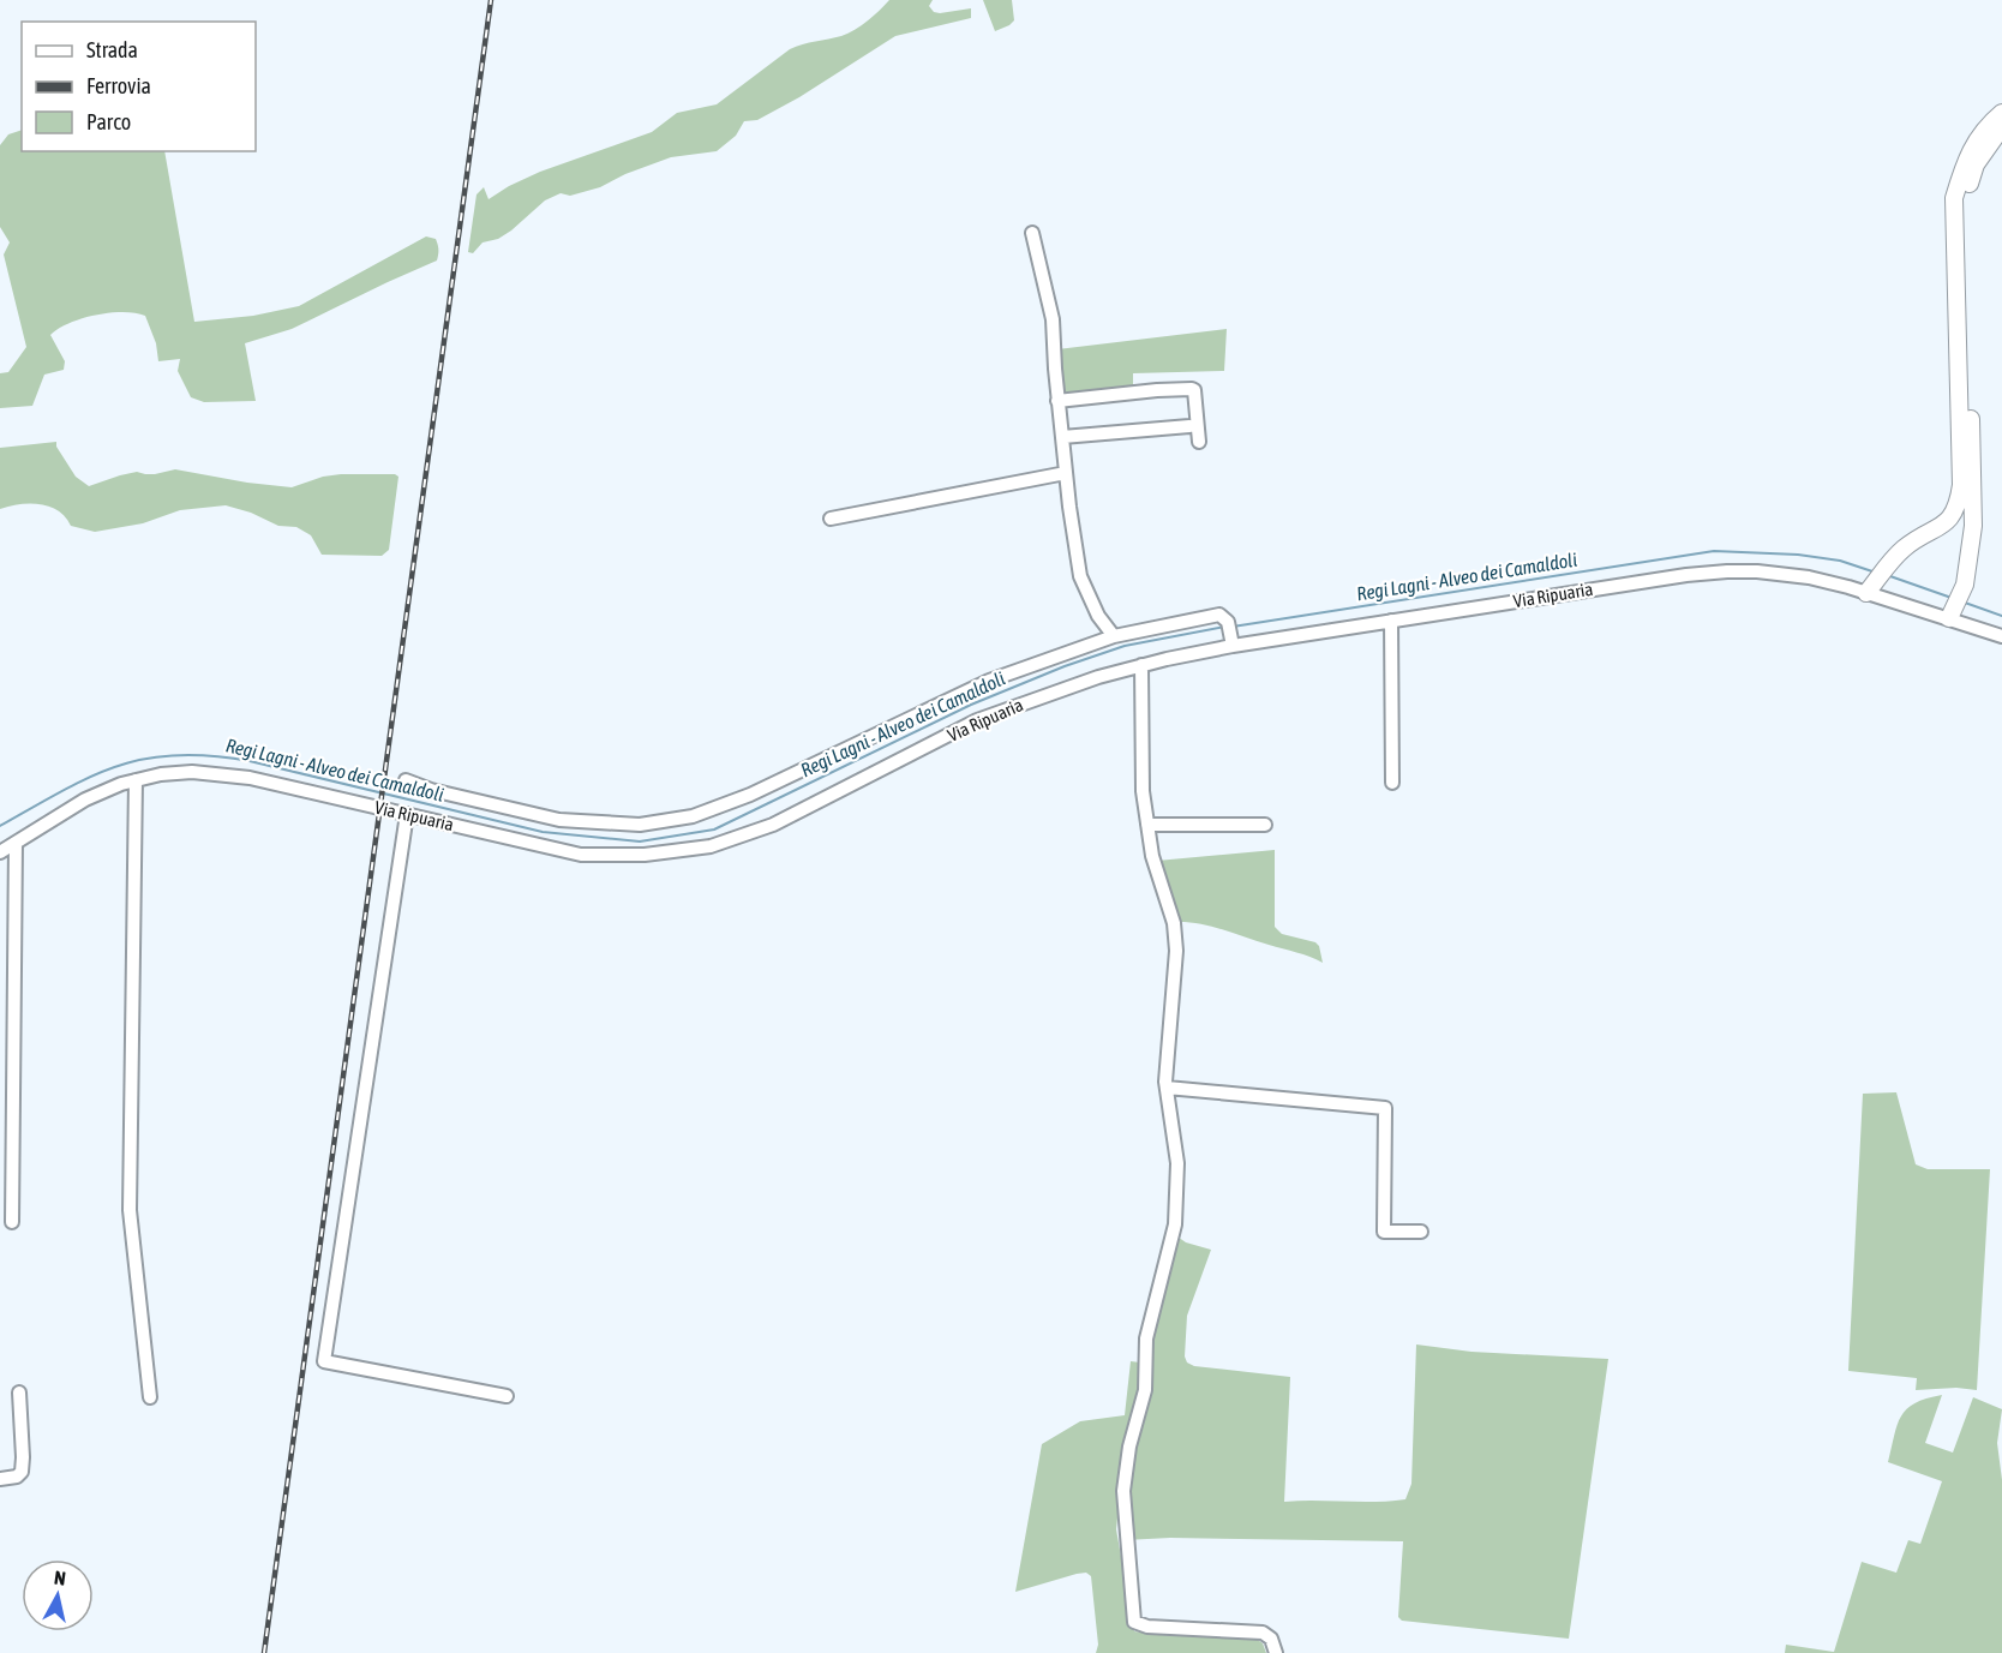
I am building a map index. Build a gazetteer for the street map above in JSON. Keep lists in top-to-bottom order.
{
  "streets": {
    "street": ["Via Ripuaria"]
  },
  "water": ["Regi Lagni - Alveo dei Camaldoli"],
  "legend": ["Strada", "Ferrovia", "Parco"],
  "north": "top"
}
